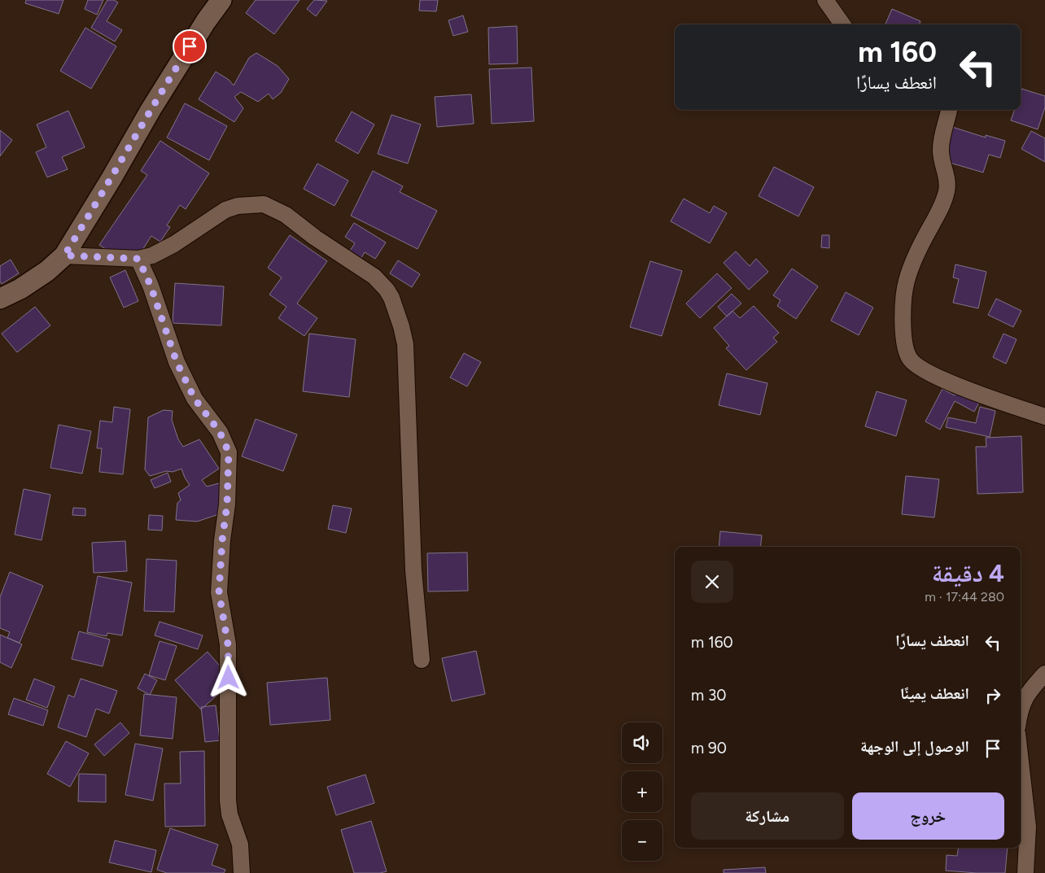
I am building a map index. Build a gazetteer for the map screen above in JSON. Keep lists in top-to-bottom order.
{
  "page": {
    "turn": ["160 m", "انعطف يسارًا"],
    "heading": ["4 دقيقة", "280 m · 17:44"],
    "list": [
      {
        "name": "انعطف يسارًا",
        "value": "160 m"
      },
      {
        "name": "انعطف يمينًا",
        "value": "30 m"
      },
      {
        "name": "الوصول إلى الوجهة",
        "value": "90 m"
      }
    ],
    "map_buttons": ["+", "−"],
    "buttons": ["خروج", "مشاركة"]
  }
}
